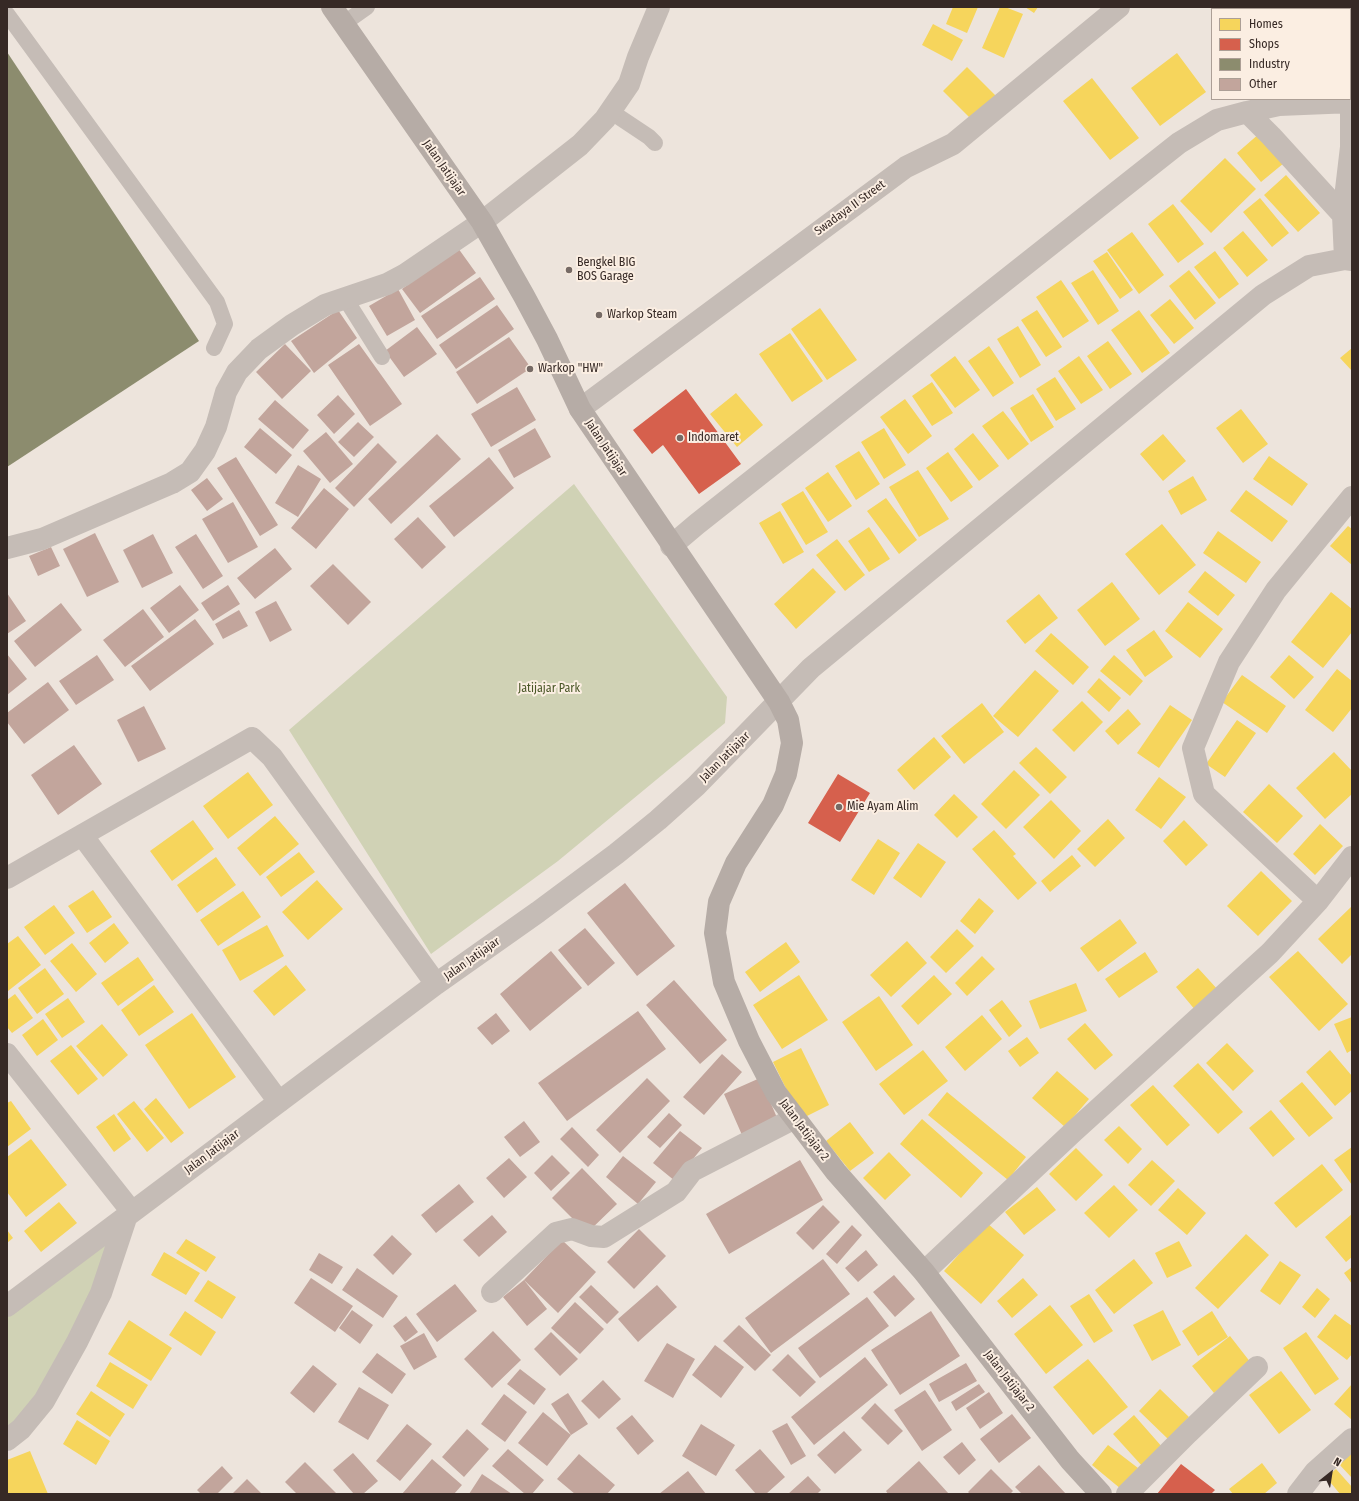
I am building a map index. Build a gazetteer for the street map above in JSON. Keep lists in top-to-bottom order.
{
  "streets": {
    "street": ["Jalan Jatijajar", "Swadaya II Street", "Jalan Jatijajar 2"]
  },
  "crossings": [
    ["Jalan Jatijajar", "Swadaya II Street"],
    ["Jalan Jatijajar", "Jalan Jatijajar 2"]
  ],
  "parks": ["Jatijajar Park"],
  "places": [
    "Bengkel BIG BOS Garage",
    "Warkop Steam",
    "Warkop \"HW\"",
    "Indomaret",
    "Mie Ayam Alim"
  ],
  "legend": [
    "Homes",
    "Shops",
    "Industry",
    "Other"
  ],
  "north": "top right"
}
